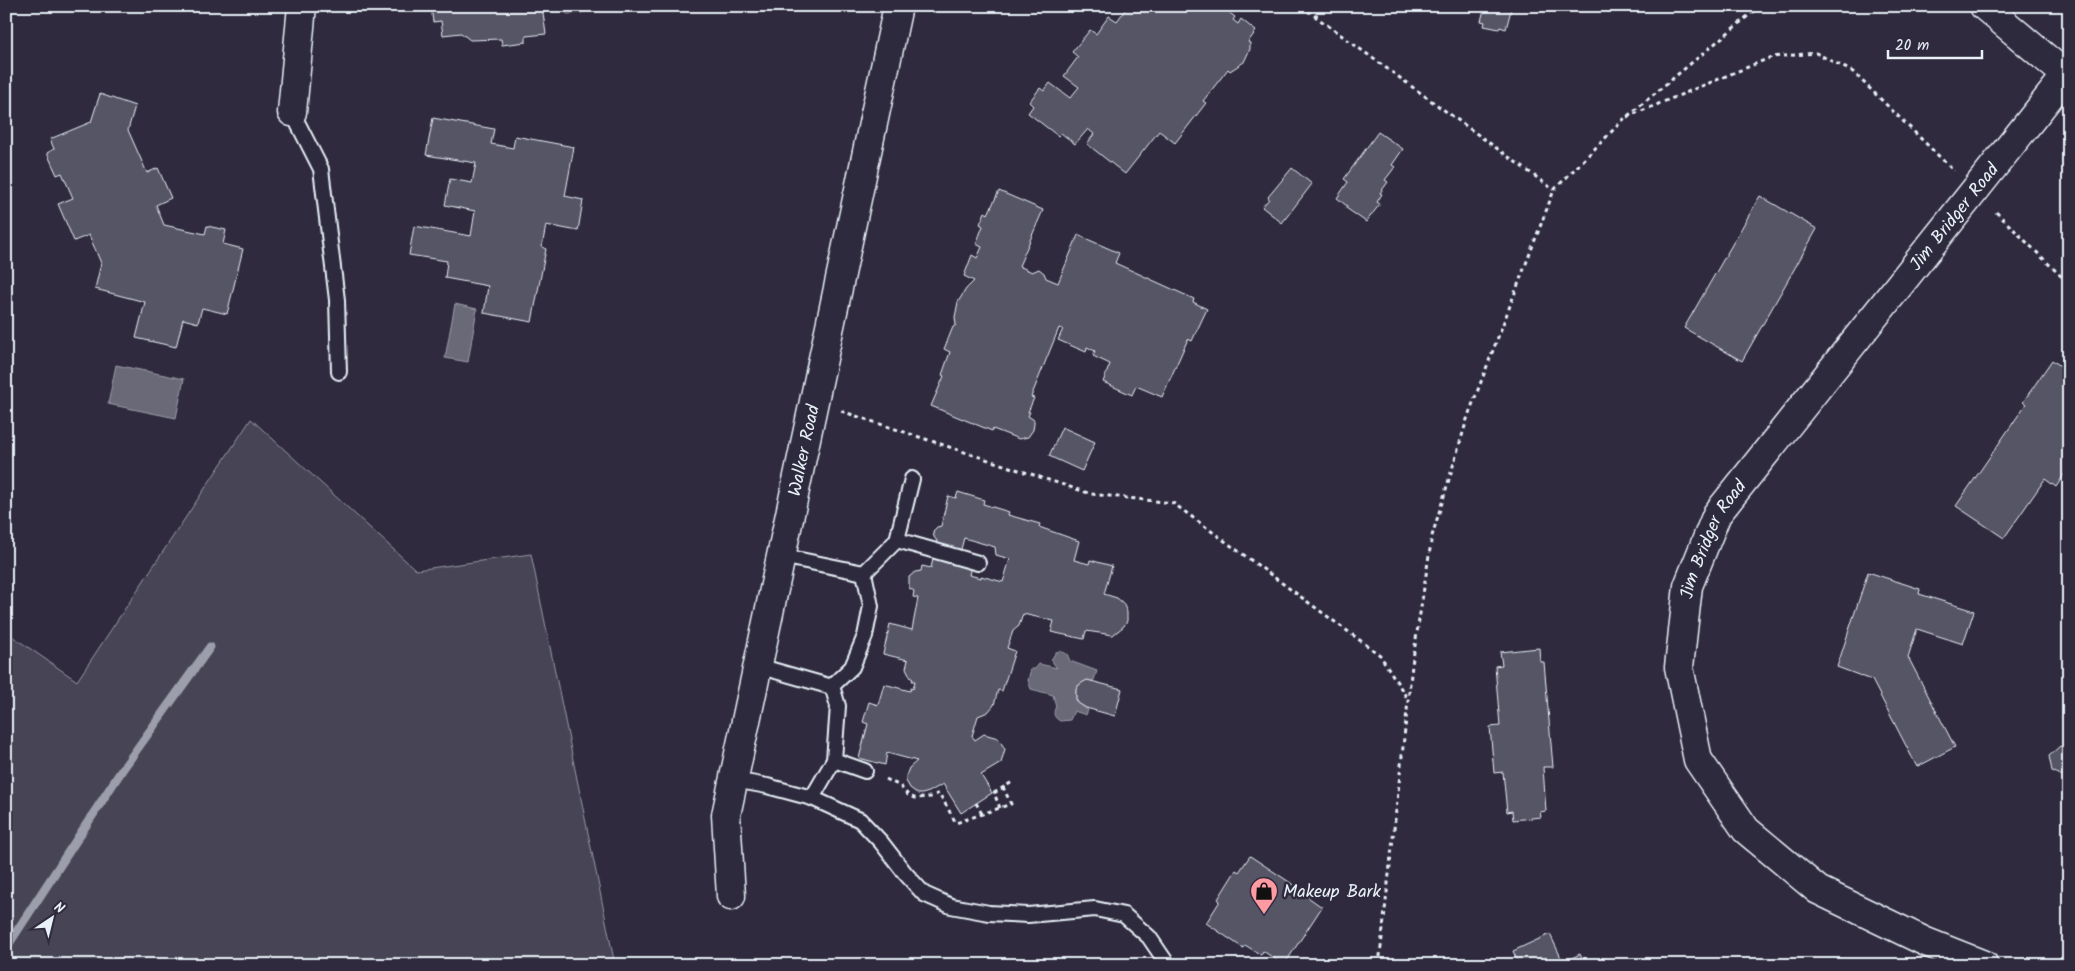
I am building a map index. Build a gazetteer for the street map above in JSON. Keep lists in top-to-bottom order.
{
  "streets": {
    "street": ["Jim Bridger Road", "Walker Road"]
  },
  "places": {
    "shop": ["Makeup Bark"]
  },
  "scale_bar": "20 m",
  "north": "top right"
}
